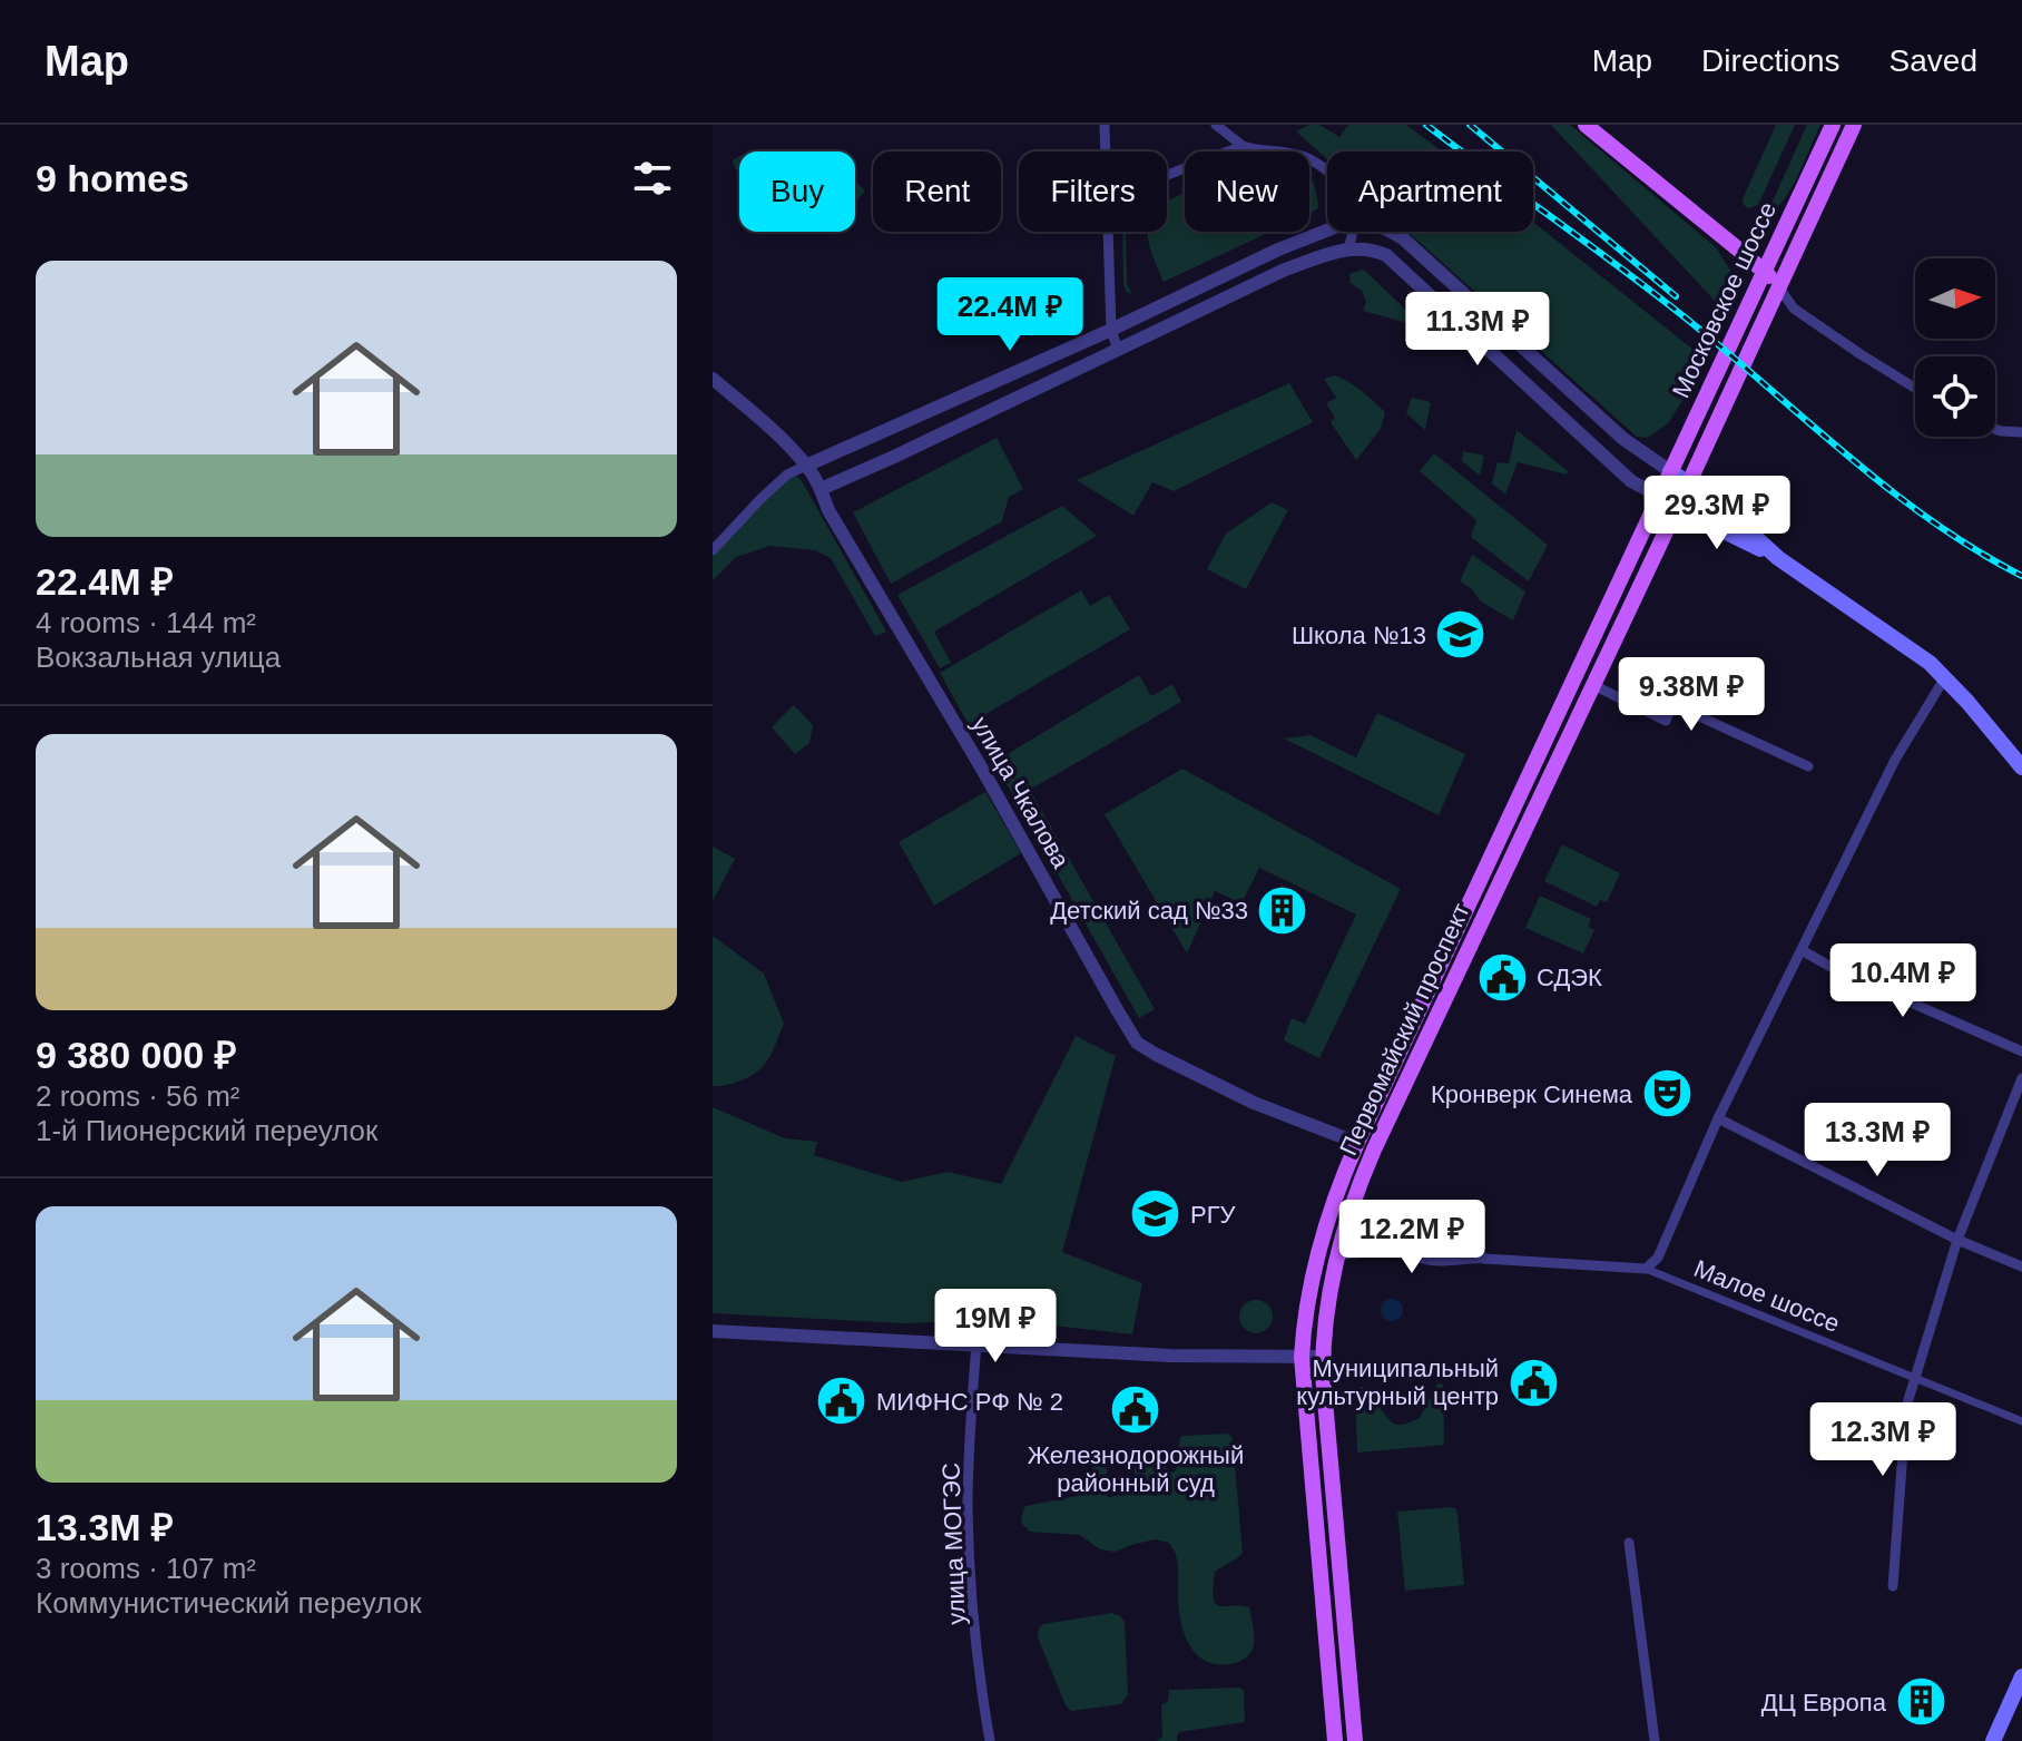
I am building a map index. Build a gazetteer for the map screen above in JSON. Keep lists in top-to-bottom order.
{
  "streets": {
    "main road": ["Московское шоссе", "Первомайский проспект"],
    "street": ["улица Чкалова", "Малое шоссе", "улица МОГЭС"]
  },
  "crossings": [
    ["Московское шоссе", "Первомайский проспект"],
    ["улица Чкалова", "Первомайский проспект"],
    ["Первомайский проспект", "Малое шоссе"]
  ],
  "places": {
    "school or university": ["Школа №13", "РГУ"],
    "building": ["Детский сад №33", "ДЦ Европа"],
    "public building": [
      "СДЭК",
      "Муниципальный культурный центр",
      "МИФНС РФ № 2",
      "Железнодорожный районный суд"
    ],
    "theatre": ["Кронверк Синема"]
  },
  "north": "right",
  "page": {
    "header": "Map",
    "nav": ["Map", "Directions", "Saved"],
    "heading": "9 homes",
    "chip": [
      "Buy",
      "Rent",
      "Filters",
      "New",
      "Apartment"
    ],
    "list": [
      {
        "name": "22.4M ₽",
        "note": "4 rooms · 144 m² · Вокзальная улица"
      },
      {
        "name": "9 380 000 ₽",
        "note": "2 rooms · 56 m² · 1-й Пионерский переулок"
      },
      {
        "name": "13.3M ₽",
        "note": "3 rooms · 107 m² · Коммунистический переулок"
      }
    ],
    "price": [
      "22.4M ₽",
      "11.3M ₽",
      "29.3M ₽",
      "9.38M ₽",
      "10.4M ₽",
      "13.3M ₽",
      "12.2M ₽",
      "19M ₽",
      "12.3M ₽"
    ]
  }
}
